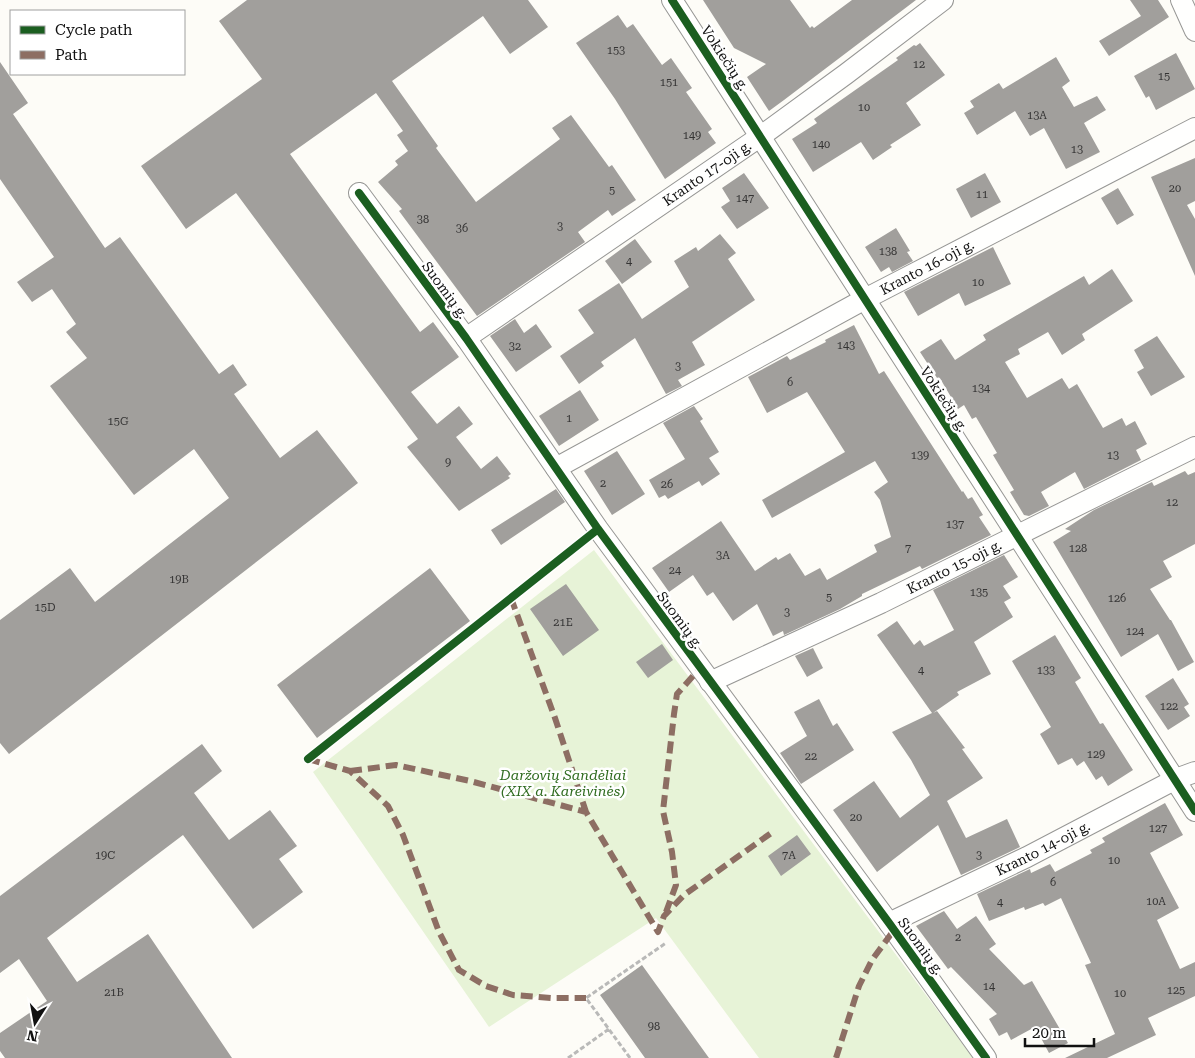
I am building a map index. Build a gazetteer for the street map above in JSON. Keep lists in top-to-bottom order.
{
  "streets": {
    "street": [
      "Vokiečių g.",
      "Kranto 17-oji g.",
      "Kranto 16-oji g.",
      "Suomių g.",
      "Kranto 15-oji g.",
      "Kranto 14-oji g."
    ]
  },
  "crossings": [
    ["Vokiečių g.", "Kranto 17-oji g."],
    ["Vokiečių g.", "Kranto 16-oji g."],
    ["Vokiečių g.", "Kranto 15-oji g."],
    ["Vokiečių g.", "Kranto 14-oji g."],
    ["Kranto 17-oji g.", "Suomių g."],
    ["Kranto 16-oji g.", "Suomių g."],
    ["Suomių g.", "Kranto 15-oji g."],
    ["Suomių g.", "Kranto 14-oji g."]
  ],
  "parks": ["Daržovių Sandėliai (XIX a. Kareivinės)"],
  "house_numbers": [
    "153",
    "12",
    "15",
    "151",
    "10",
    "13A",
    "149",
    "140",
    "13",
    "20",
    "5",
    "11",
    "147",
    "38",
    "3",
    "36",
    "138",
    "4",
    "10",
    "143",
    "32",
    "3",
    "6",
    "134",
    "1",
    "15G",
    "139",
    "13",
    "9",
    "2",
    "26",
    "12",
    "137",
    "7",
    "128",
    "3A",
    "24",
    "19B",
    "135",
    "5",
    "126",
    "15D",
    "3",
    "21E",
    "124",
    "4",
    "133",
    "122",
    "129",
    "22",
    "20",
    "127",
    "19C",
    "7A",
    "3",
    "10",
    "6",
    "10A",
    "4",
    "2",
    "14",
    "125",
    "21B",
    "10",
    "98"
  ],
  "legend": ["Cycle path", "Path"],
  "scale_bar": "20 m",
  "north": "bottom"
}
